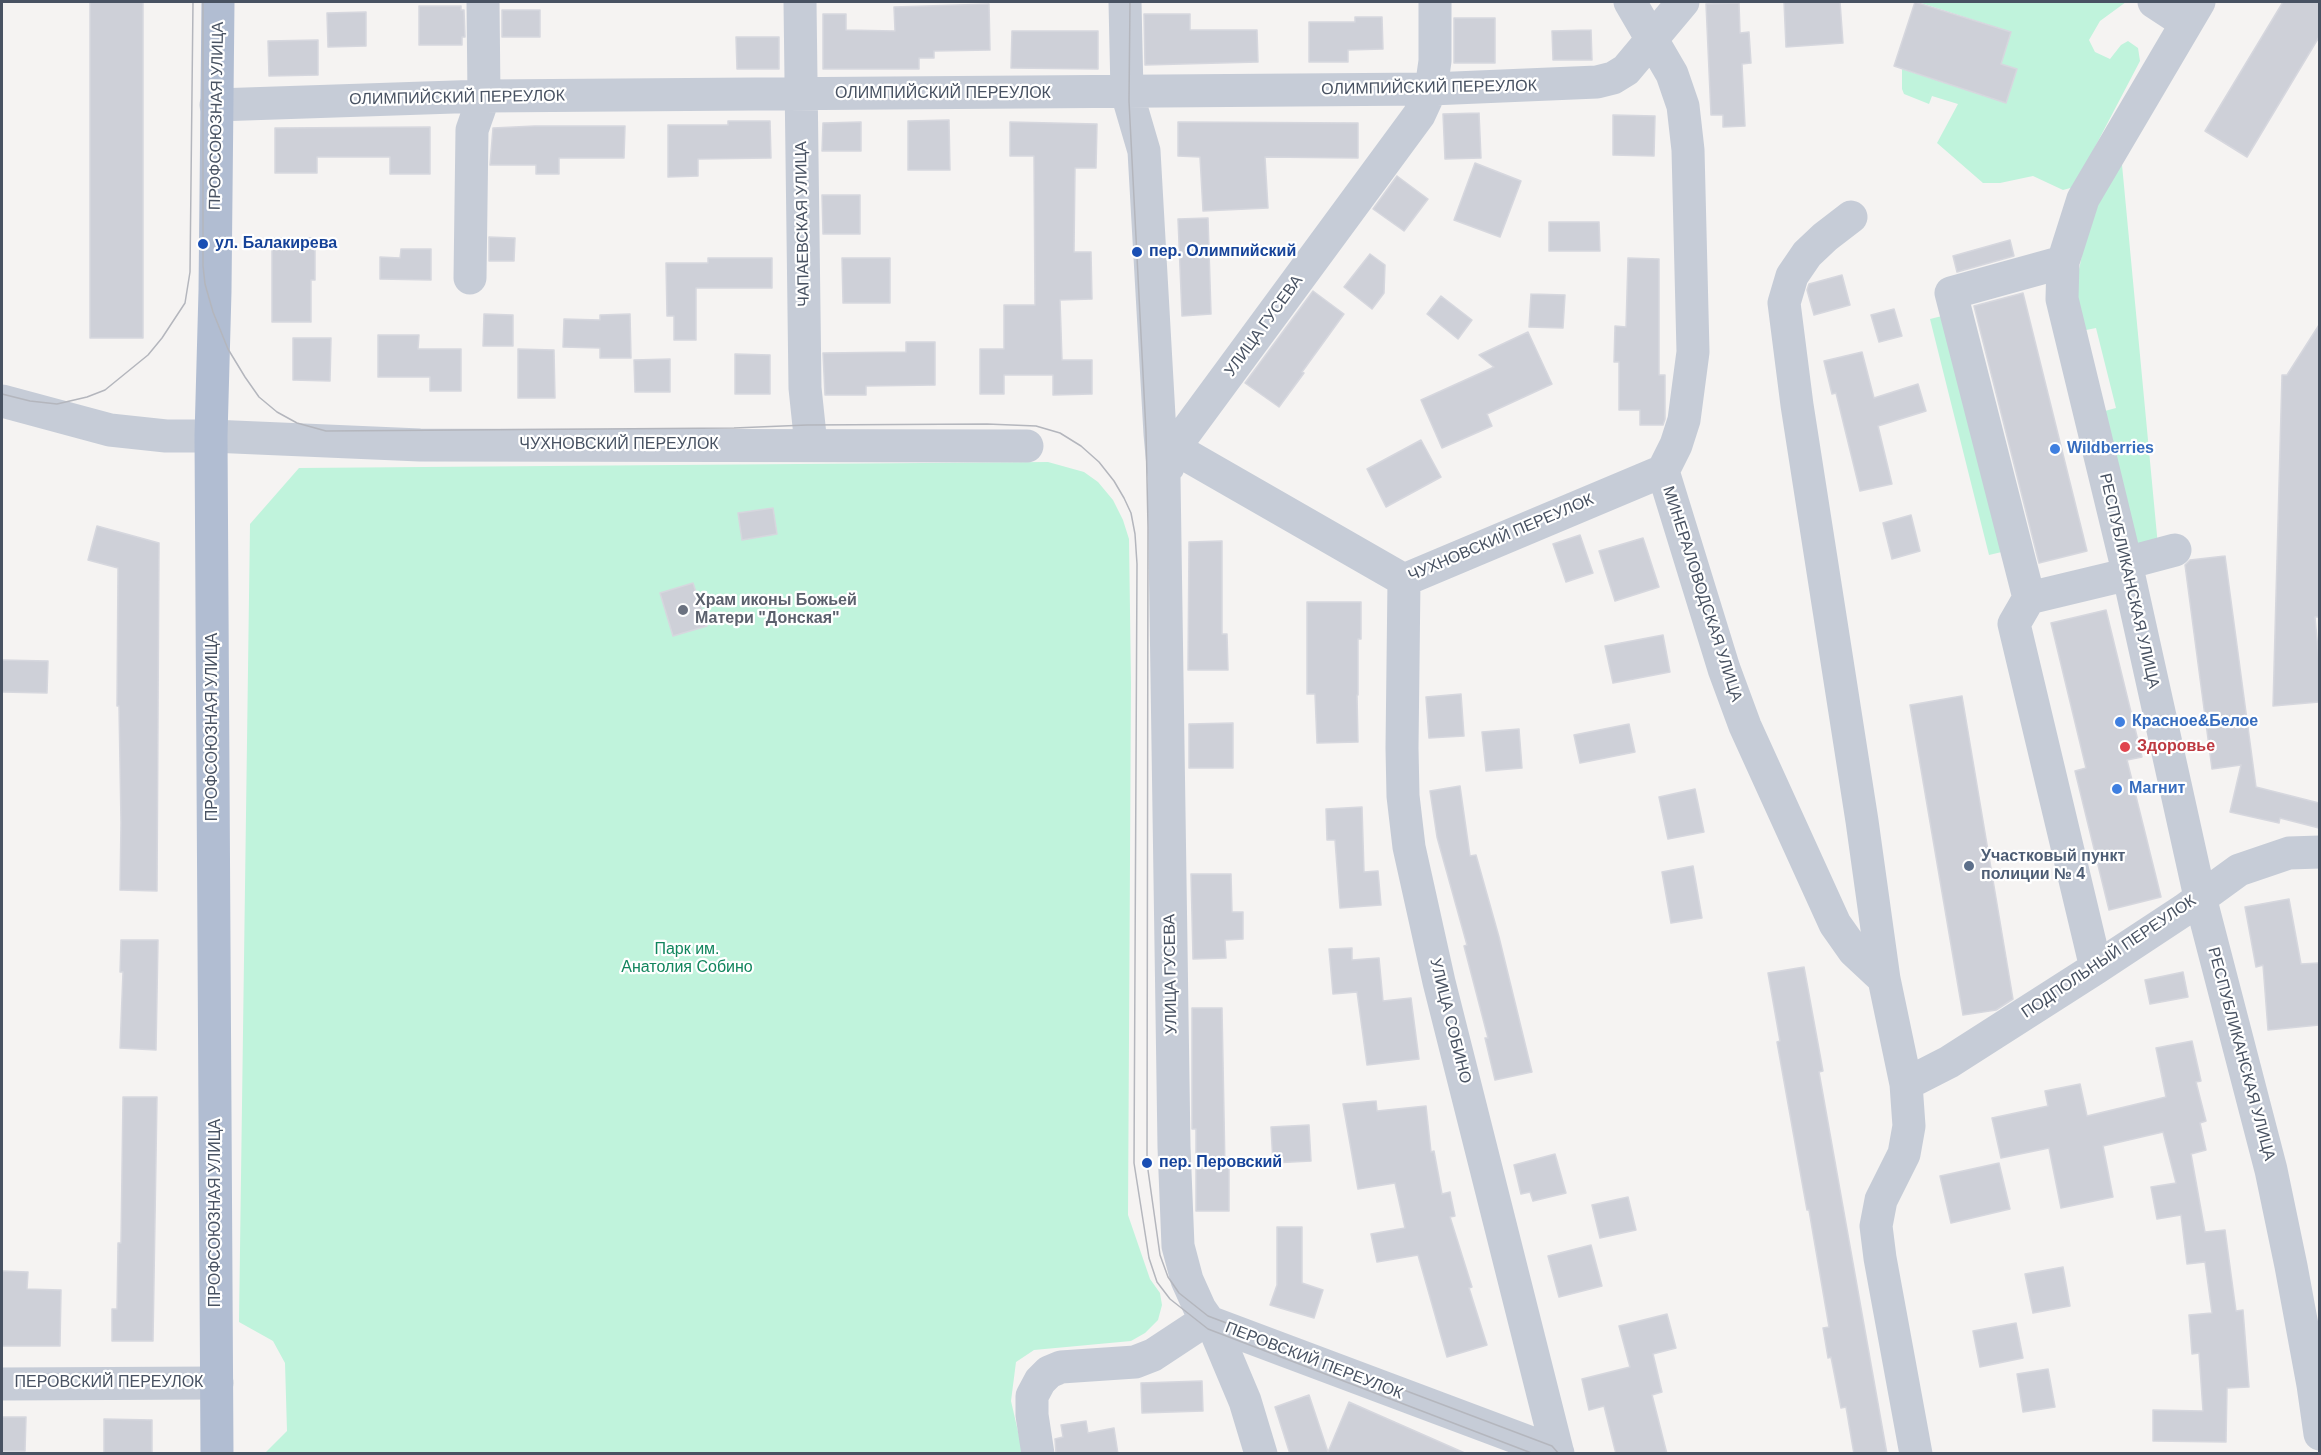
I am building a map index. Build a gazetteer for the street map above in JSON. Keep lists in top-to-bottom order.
{
  "streets": {
    "main road": ["ПРОФСОЮЗНАЯ УЛИЦА"],
    "street": [
      "ОЛИМПИЙСКИЙ ПЕРЕУЛОК",
      "ЧАПАЕВСКАЯ УЛИЦА",
      "УЛИЦА ГУСЕВА",
      "ЧУХНОВСКИЙ ПЕРЕУЛОК",
      "РЕСПУБЛИКАНСКАЯ УЛИЦА",
      "МИНЕРАЛОВОДСКАЯ УЛИЦА",
      "ПОДПОЛЬНЫЙ ПЕРЕУЛОК",
      "УЛИЦА СОБИНО",
      "ПЕРОВСКИЙ ПЕРЕУЛОК"
    ]
  },
  "crossings": [
    ["ОЛИМПИЙСКИЙ ПЕРЕУЛОК", "ПРОФСОЮЗНАЯ УЛИЦА"],
    ["ОЛИМПИЙСКИЙ ПЕРЕУЛОК", "ЧАПАЕВСКАЯ УЛИЦА"],
    ["ОЛИМПИЙСКИЙ ПЕРЕУЛОК", "УЛИЦА ГУСЕВА"],
    ["ОЛИМПИЙСКИЙ ПЕРЕУЛОК", "МИНЕРАЛОВОДСКАЯ УЛИЦА"],
    ["ПРОФСОЮЗНАЯ УЛИЦА", "ЧУХНОВСКИЙ ПЕРЕУЛОК"],
    ["ПРОФСОЮЗНАЯ УЛИЦА", "ПЕРОВСКИЙ ПЕРЕУЛОК"],
    ["ЧАПАЕВСКАЯ УЛИЦА", "ЧУХНОВСКИЙ ПЕРЕУЛОК"],
    ["УЛИЦА ГУСЕВА", "ЧУХНОВСКИЙ ПЕРЕУЛОК"],
    ["УЛИЦА ГУСЕВА", "ПЕРОВСКИЙ ПЕРЕУЛОК"],
    ["ЧУХНОВСКИЙ ПЕРЕУЛОК", "МИНЕРАЛОВОДСКАЯ УЛИЦА"],
    ["ЧУХНОВСКИЙ ПЕРЕУЛОК", "УЛИЦА СОБИНО"],
    ["РЕСПУБЛИКАНСКАЯ УЛИЦА", "ПОДПОЛЬНЫЙ ПЕРЕУЛОК"],
    ["УЛИЦА СОБИНО", "ПЕРОВСКИЙ ПЕРЕУЛОК"]
  ],
  "parks": ["Парк им. Анатолия Собино"],
  "places": [
    "ул. Балакирева",
    "пер. Олимпийский",
    "Wildberries",
    "Храм иконы Божьей Матери \"Донская\"",
    "Красное&Белое",
    "Здоровье",
    "Магнит",
    "Участковый пункт полиции № 4",
    "пер. Перовский"
  ]
}
